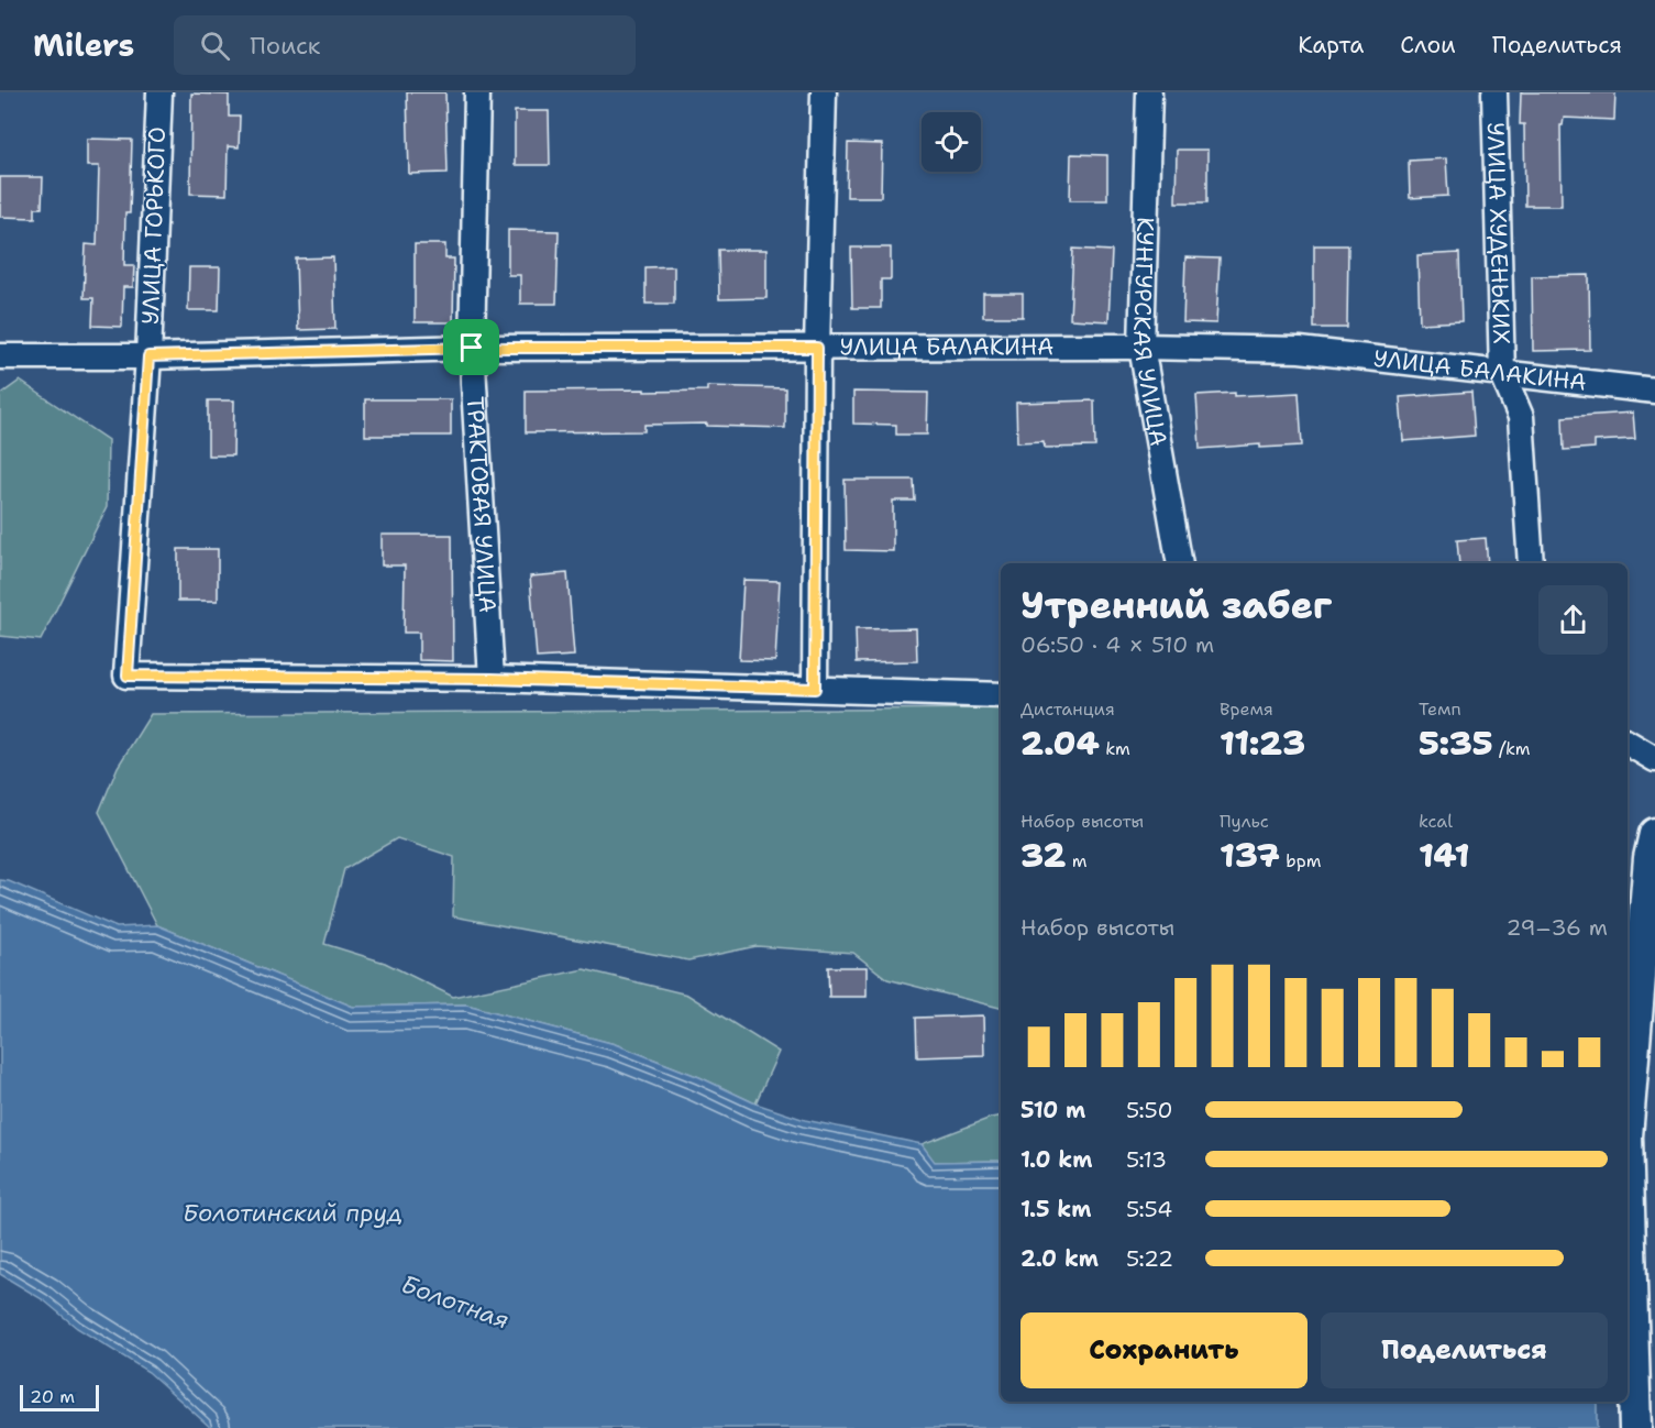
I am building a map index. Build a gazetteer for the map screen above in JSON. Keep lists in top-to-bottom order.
{
  "streets": {
    "street": [
      "УЛИЦА ГОРЬКОГО",
      "УЛИЦА ХУДЕНЬКИХ",
      "КУНГУРСКАЯ УЛИЦА",
      "УЛИЦА БАЛАКИНА",
      "ТРАКТОВАЯ УЛИЦА"
    ]
  },
  "crossings": [
    ["УЛИЦА ГОРЬКОГО", "УЛИЦА БАЛАКИНА"],
    ["УЛИЦА ГОРЬКОГО", "ТРАКТОВАЯ УЛИЦА"],
    ["УЛИЦА ХУДЕНЬКИХ", "УЛИЦА БАЛАКИНА"],
    ["КУНГУРСКАЯ УЛИЦА", "УЛИЦА БАЛАКИНА"],
    ["УЛИЦА БАЛАКИНА", "ТРАКТОВАЯ УЛИЦА"]
  ],
  "water": ["Болотинский пруд", "Болотная"],
  "scale_bar": "20 m",
  "page": {
    "header": "Milers",
    "search": "Поиск",
    "nav": ["Карта", "Слои", "Поделиться"],
    "heading": ["Утренний забег", "06:50 · 4 × 510 m"],
    "stats": [
      ["Дистанция", "2.04 km"],
      ["Время", "11:23"],
      ["Темп", "5:35 /km"],
      ["Набор высоты", "32 m"],
      ["Пульс", "137 bpm"],
      ["kcal", "141"]
    ],
    "chart": ["Набор высоты", "29–36 m"],
    "list": [
      {
        "name": "510 m",
        "note": "5:50"
      },
      {
        "name": "1.0 km",
        "note": "5:13"
      },
      {
        "name": "1.5 km",
        "note": "5:54"
      },
      {
        "name": "2.0 km",
        "note": "5:22"
      }
    ],
    "buttons": ["Сохранить", "Поделиться"],
    "scale": "20 m"
  }
}
